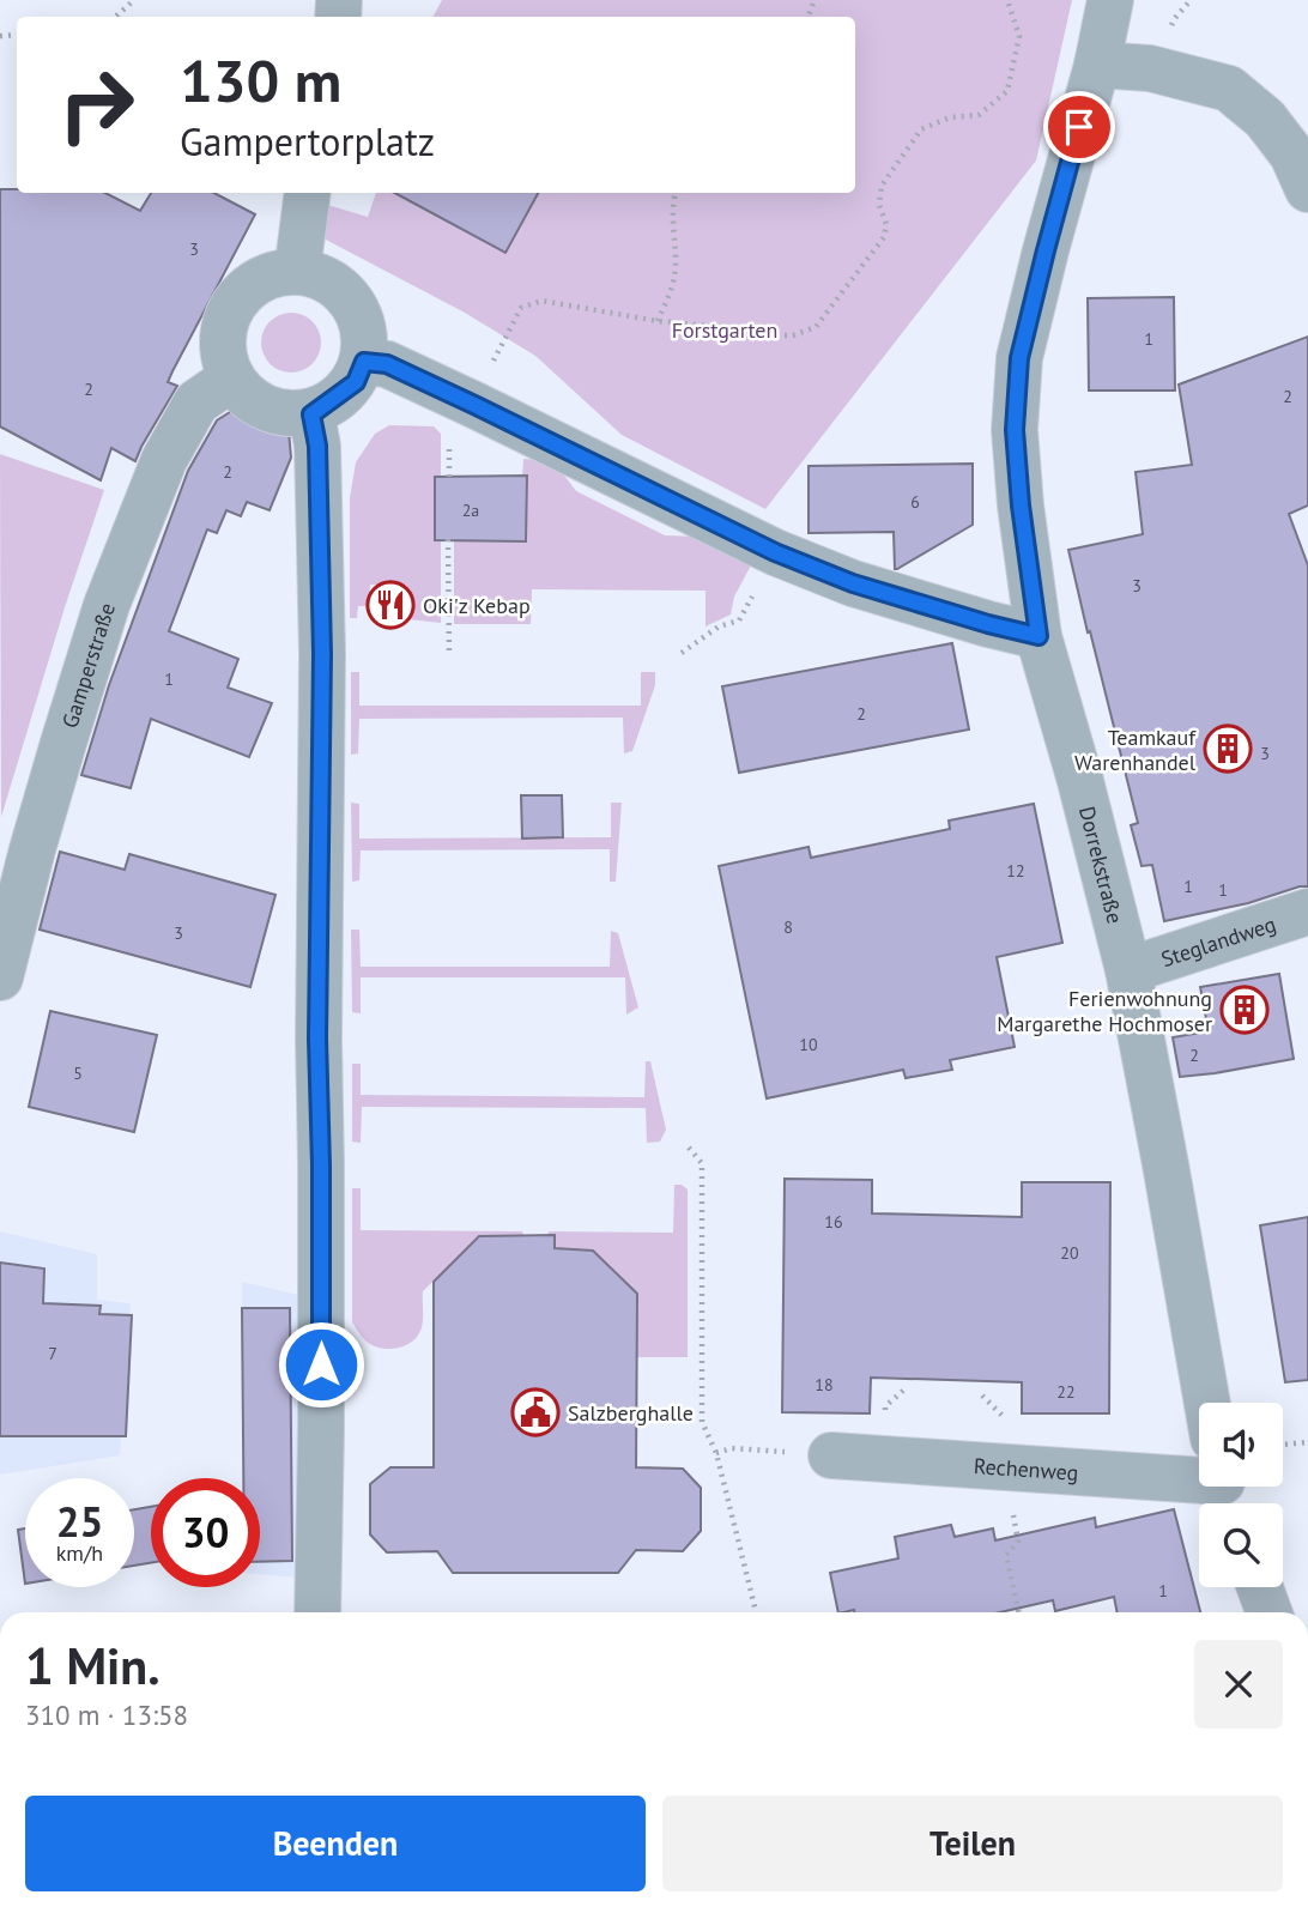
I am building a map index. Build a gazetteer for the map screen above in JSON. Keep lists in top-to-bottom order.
{
  "streets": {
    "street": [
      "Gamperstraße",
      "Dorrekstraße",
      "Steglandweg",
      "Rechenweg"
    ]
  },
  "crossings": [
    ["Dorrekstraße", "Steglandweg"]
  ],
  "parks": ["Forstgarten"],
  "places": {
    "restaurant": ["Oki'z Kebap"],
    "building": ["Teamkauf Warenhandel", "Ferienwohnung Margarethe Hochmoser"],
    "public building": ["Salzberghalle"]
  },
  "house_numbers": [
    "3",
    "1",
    "2",
    "2",
    "2",
    "6",
    "2a",
    "3",
    "1",
    "2",
    "3",
    "12",
    "1",
    "1",
    "8",
    "3",
    "10",
    "2",
    "5",
    "16",
    "20",
    "7",
    "18",
    "22",
    "1"
  ],
  "page": {
    "turn": ["130 m", "Gampertorplatz"],
    "speed": "25 km/h",
    "limit": "30",
    "heading": ["1 Min.", "310 m · 13:58"],
    "buttons": ["Beenden", "Teilen"]
  }
}
